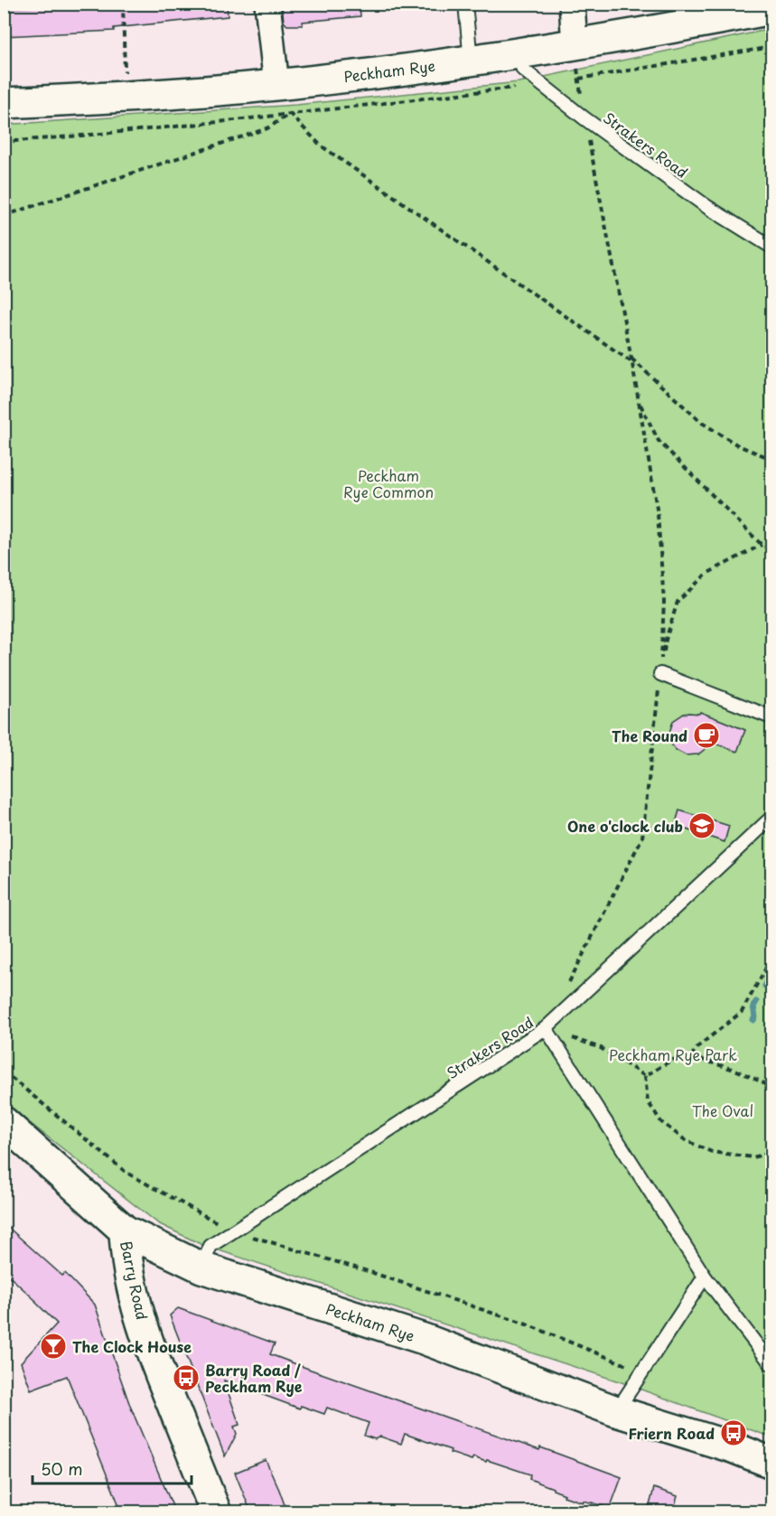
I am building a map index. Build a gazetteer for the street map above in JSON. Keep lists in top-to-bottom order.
{
  "streets": {
    "main road": ["Peckham Rye", "Barry Road"],
    "lane": ["Strakers Road"]
  },
  "crossings": [
    ["Peckham Rye", "Strakers Road"],
    ["Peckham Rye", "Barry Road"]
  ],
  "parks": ["Peckham Rye Common", "Peckham Rye Park", "The Oval"],
  "places": {
    "cafe": ["The Round"],
    "school or university": ["One o'clock club"],
    "bar": ["The Clock House"],
    "bus stop": ["Barry Road / Peckham Rye", "Friern Road"]
  },
  "scale_bar": "50 m"
}
